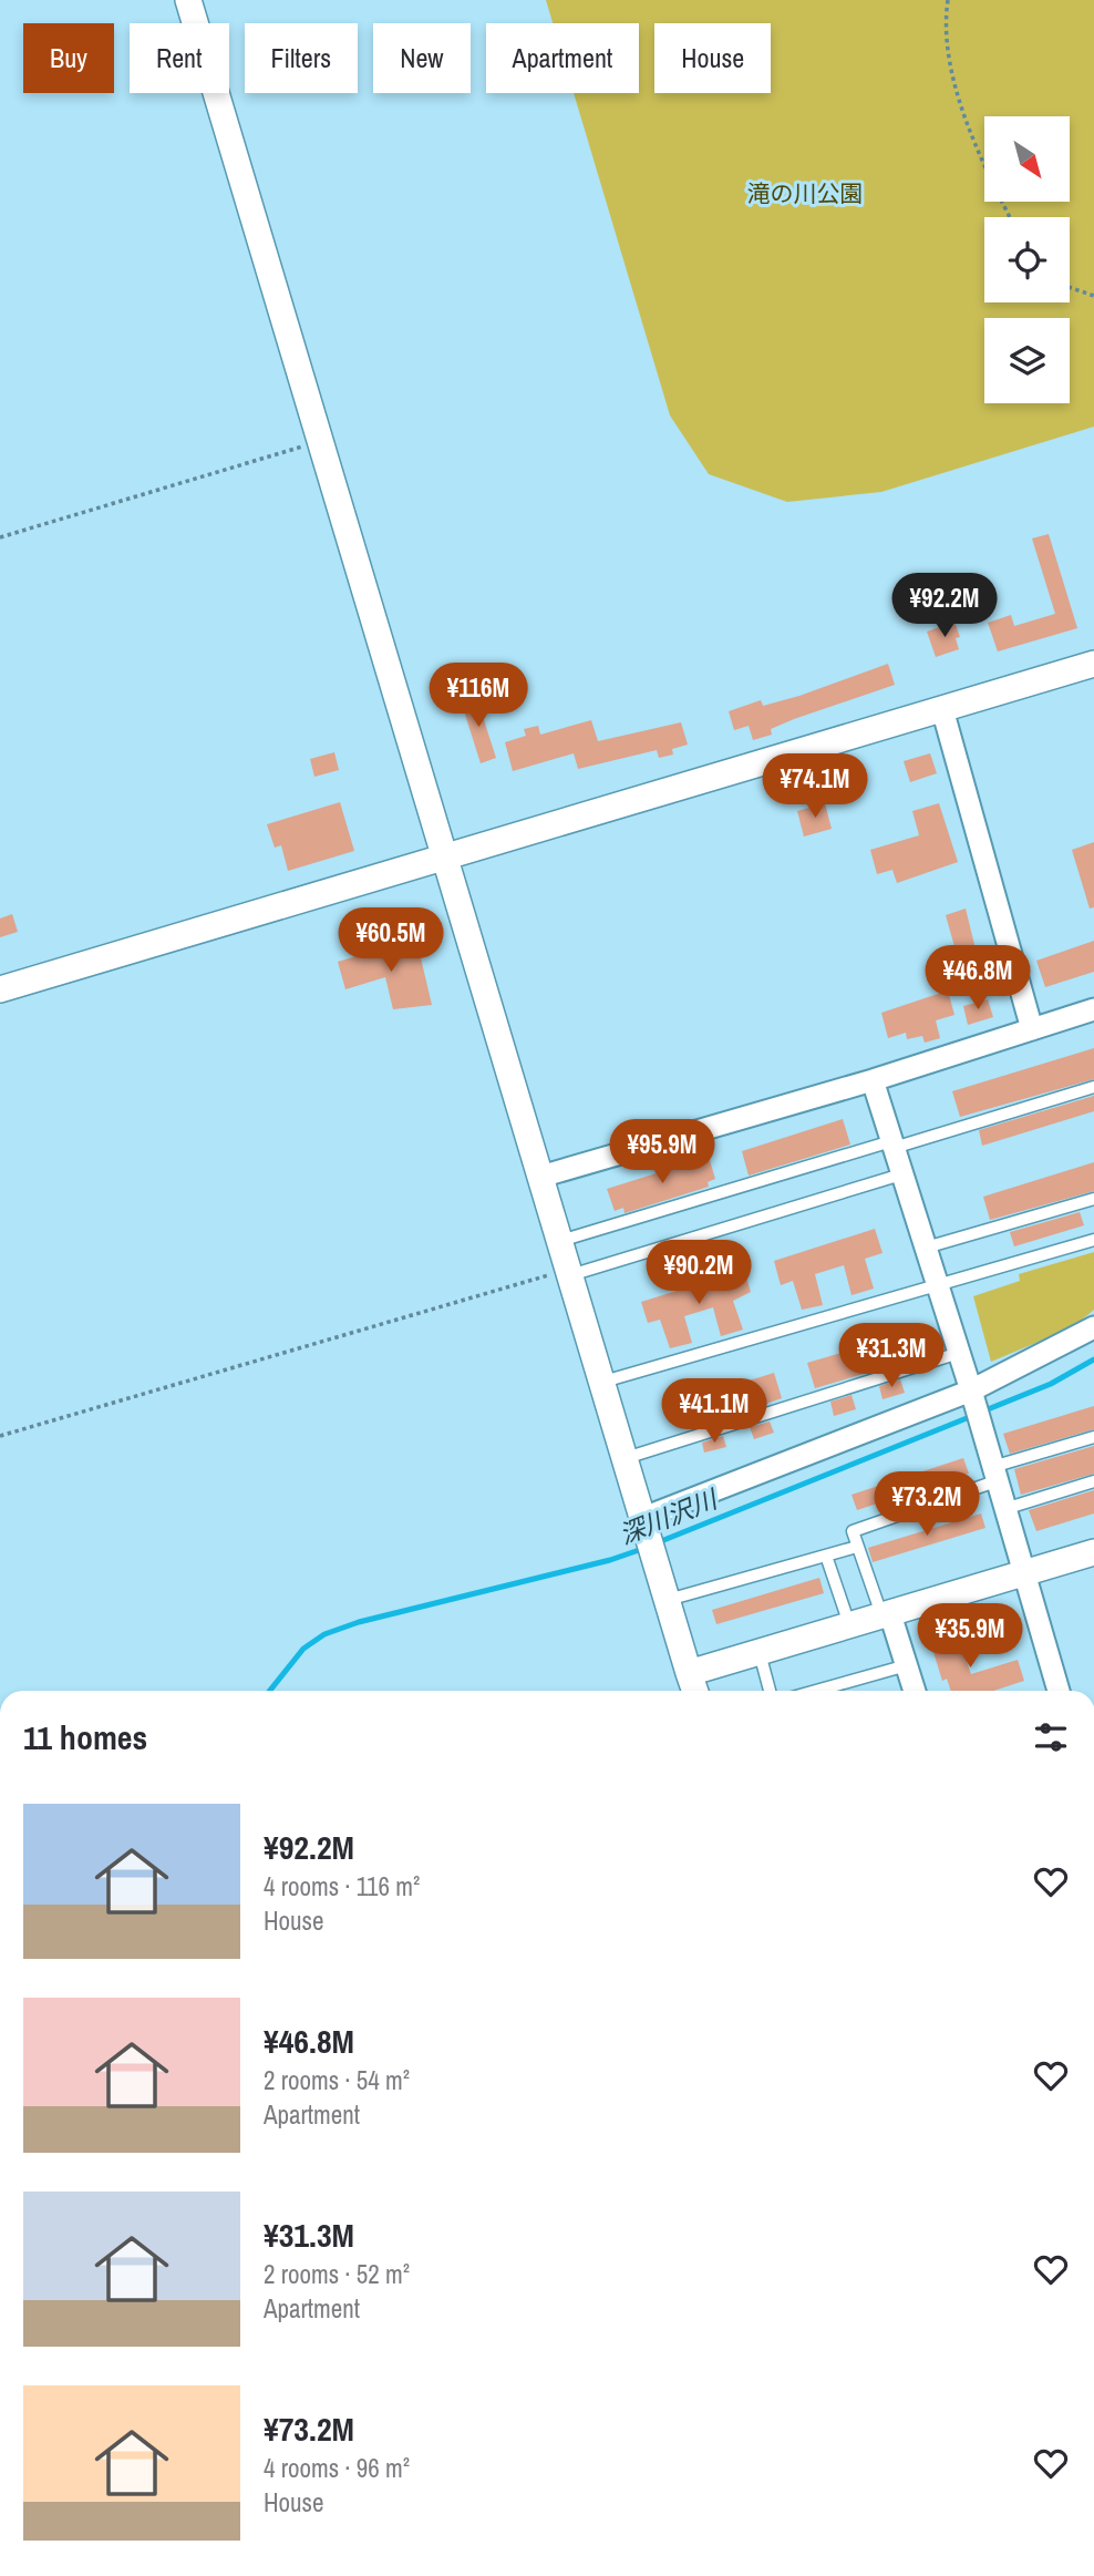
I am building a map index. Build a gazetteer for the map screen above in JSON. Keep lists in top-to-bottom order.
{
  "water": ["深川沢川"],
  "parks": ["滝の川公園"],
  "north": "bottom right",
  "page": {
    "chip": [
      "Buy",
      "Rent",
      "Filters",
      "New",
      "Apartment",
      "House"
    ],
    "price": [
      "¥92.2M",
      "¥116M",
      "¥74.1M",
      "¥60.5M",
      "¥46.8M",
      "¥95.9M",
      "¥90.2M",
      "¥31.3M",
      "¥41.1M",
      "¥73.2M",
      "¥35.9M"
    ],
    "heading": "11 homes",
    "list": [
      {
        "name": "¥92.2M",
        "note": "4 rooms · 116 m² · House"
      },
      {
        "name": "¥46.8M",
        "note": "2 rooms · 54 m² · Apartment"
      },
      {
        "name": "¥31.3M",
        "note": "2 rooms · 52 m² · Apartment"
      },
      {
        "name": "¥73.2M",
        "note": "4 rooms · 96 m² · House"
      }
    ]
  }
}
